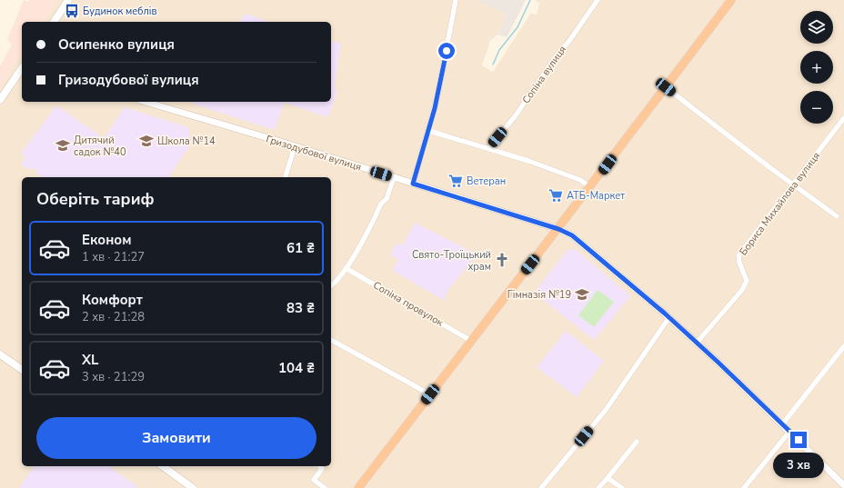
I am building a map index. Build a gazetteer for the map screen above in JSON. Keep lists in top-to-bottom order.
{
  "streets": {
    "street": [
      "Сопіна вулиця",
      "Гризодубової вулиця",
      "Бориса Михайлова вулиця",
      "Сопіна провулок"
    ]
  },
  "crossings": [
    ["Гризодубової вулиця", "Бориса Михайлова вулиця"]
  ],
  "places": {
    "bus stop": ["Будинок меблів"],
    "school or university": ["Школа №14", "Дитячий садок №40", "Гімназія №19"],
    "supermarket": ["Ветеран", "АТБ-Маркет"],
    "church": ["Свято-Троїцький храм"]
  },
  "page": {
    "map_buttons": ["+", "−"],
    "banner": ["Осипенко вулиця", "Гризодубової вулиця"],
    "heading": "Оберіть тариф",
    "list": [
      {
        "name": "Економ",
        "note": "1 хв · 21:27",
        "value": "61 ₴"
      },
      {
        "name": "Комфорт",
        "note": "2 хв · 21:28",
        "value": "83 ₴"
      },
      {
        "name": "XL",
        "note": "3 хв · 21:29",
        "value": "104 ₴"
      }
    ],
    "buttons": "Замовити",
    "bubble": "3 хв"
  }
}
